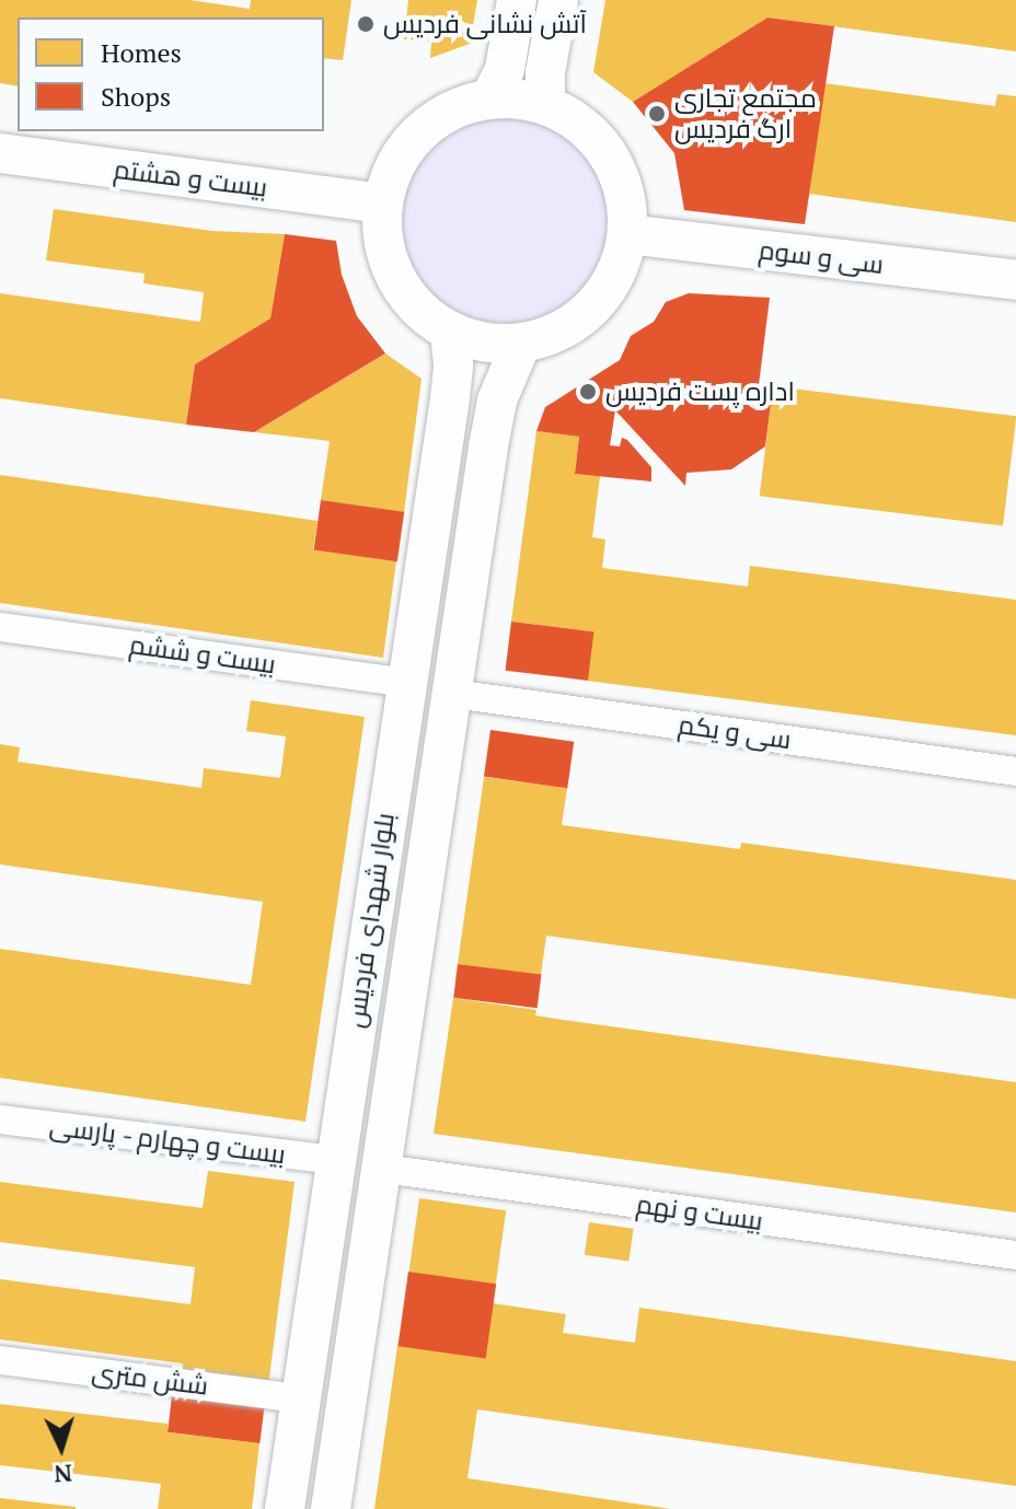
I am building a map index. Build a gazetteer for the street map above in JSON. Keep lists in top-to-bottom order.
{
  "streets": {
    "main road": ["بیست و هشتم", "سی و سوم", "بلوار شهدای فردیس"],
    "street": [
      "بیست و ششم",
      "سی و یکم",
      "بیست و چهارم - پارسی",
      "بیست و نهم",
      "شش متری"
    ]
  },
  "crossings": [
    ["بیست و هشتم", "سی و سوم"],
    ["بیست و هشتم", "بلوار شهدای فردیس"],
    ["سی و سوم", "بلوار شهدای فردیس"],
    ["بیست و ششم", "بلوار شهدای فردیس"],
    ["سی و یکم", "بلوار شهدای فردیس"],
    ["بلوار شهدای فردیس", "بیست و چهارم - پارسی"],
    ["بلوار شهدای فردیس", "بیست و نهم"],
    ["بلوار شهدای فردیس", "شش متری"]
  ],
  "places": ["آتش نشانی فردیس", "مجتمع تجاری ارگ فردیس", "اداره پست فردیس"],
  "legend": ["Homes", "Shops"],
  "north": "bottom"
}
